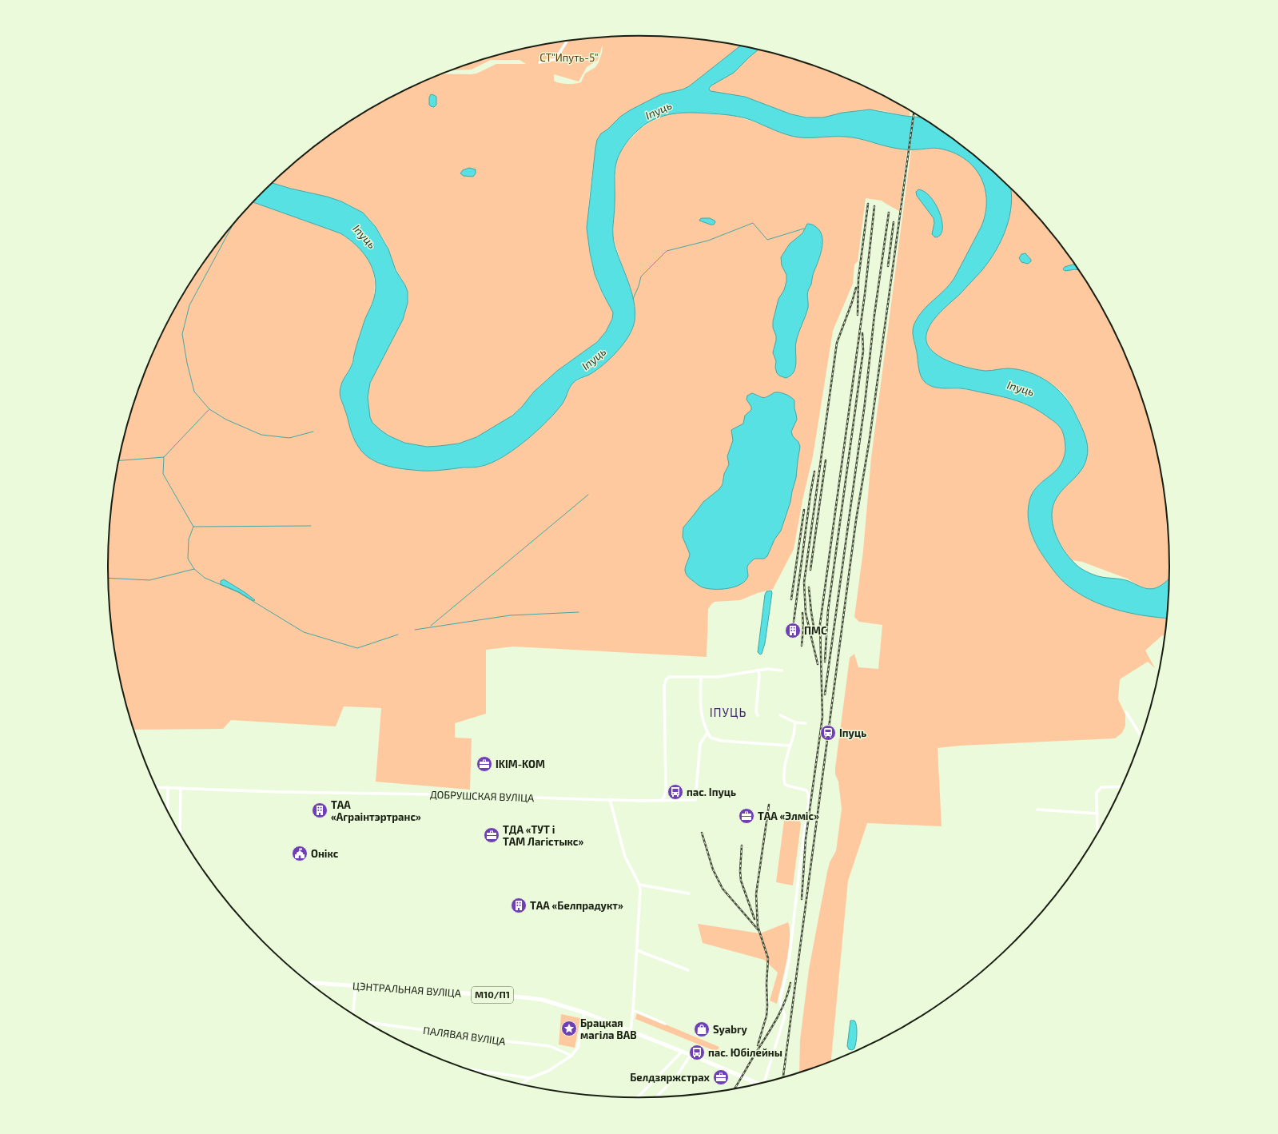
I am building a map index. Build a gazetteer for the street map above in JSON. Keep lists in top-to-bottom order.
{
  "streets": {
    "main road": ["ЦЭНТРАЛЬНАЯ ВУЛІЦА", "М10/П1"],
    "street": ["ДОБРУШСКАЯ ВУЛІЦА", "ПАЛЯВАЯ ВУЛІЦА"]
  },
  "crossings": [
    ["ЦЭНТРАЛЬНАЯ ВУЛІЦА", "М10/П1"]
  ],
  "districts": ["ІПУЦЬ"],
  "water": ["Іпуць"],
  "parks": ["СТ\"Ипуть-5\""],
  "places": {
    "building": ["ПМС", "ТАА «Аграінтэртранс»", "ТАА «Белпрадукт»"],
    "station": ["Іпуць"],
    "office": [
      "IKIM-KOM",
      "ТАА «Элміс»",
      "ТДА «ТУТ і ТАМ Лагістыкс»",
      "Белдзяржстрах"
    ],
    "bus stop": ["пас. Іпуць", "пас. Юбілейны"],
    "public building": ["Онікс"],
    "place": ["Брацкая магіла ВАВ"],
    "shop": ["Syabry"]
  }
}
